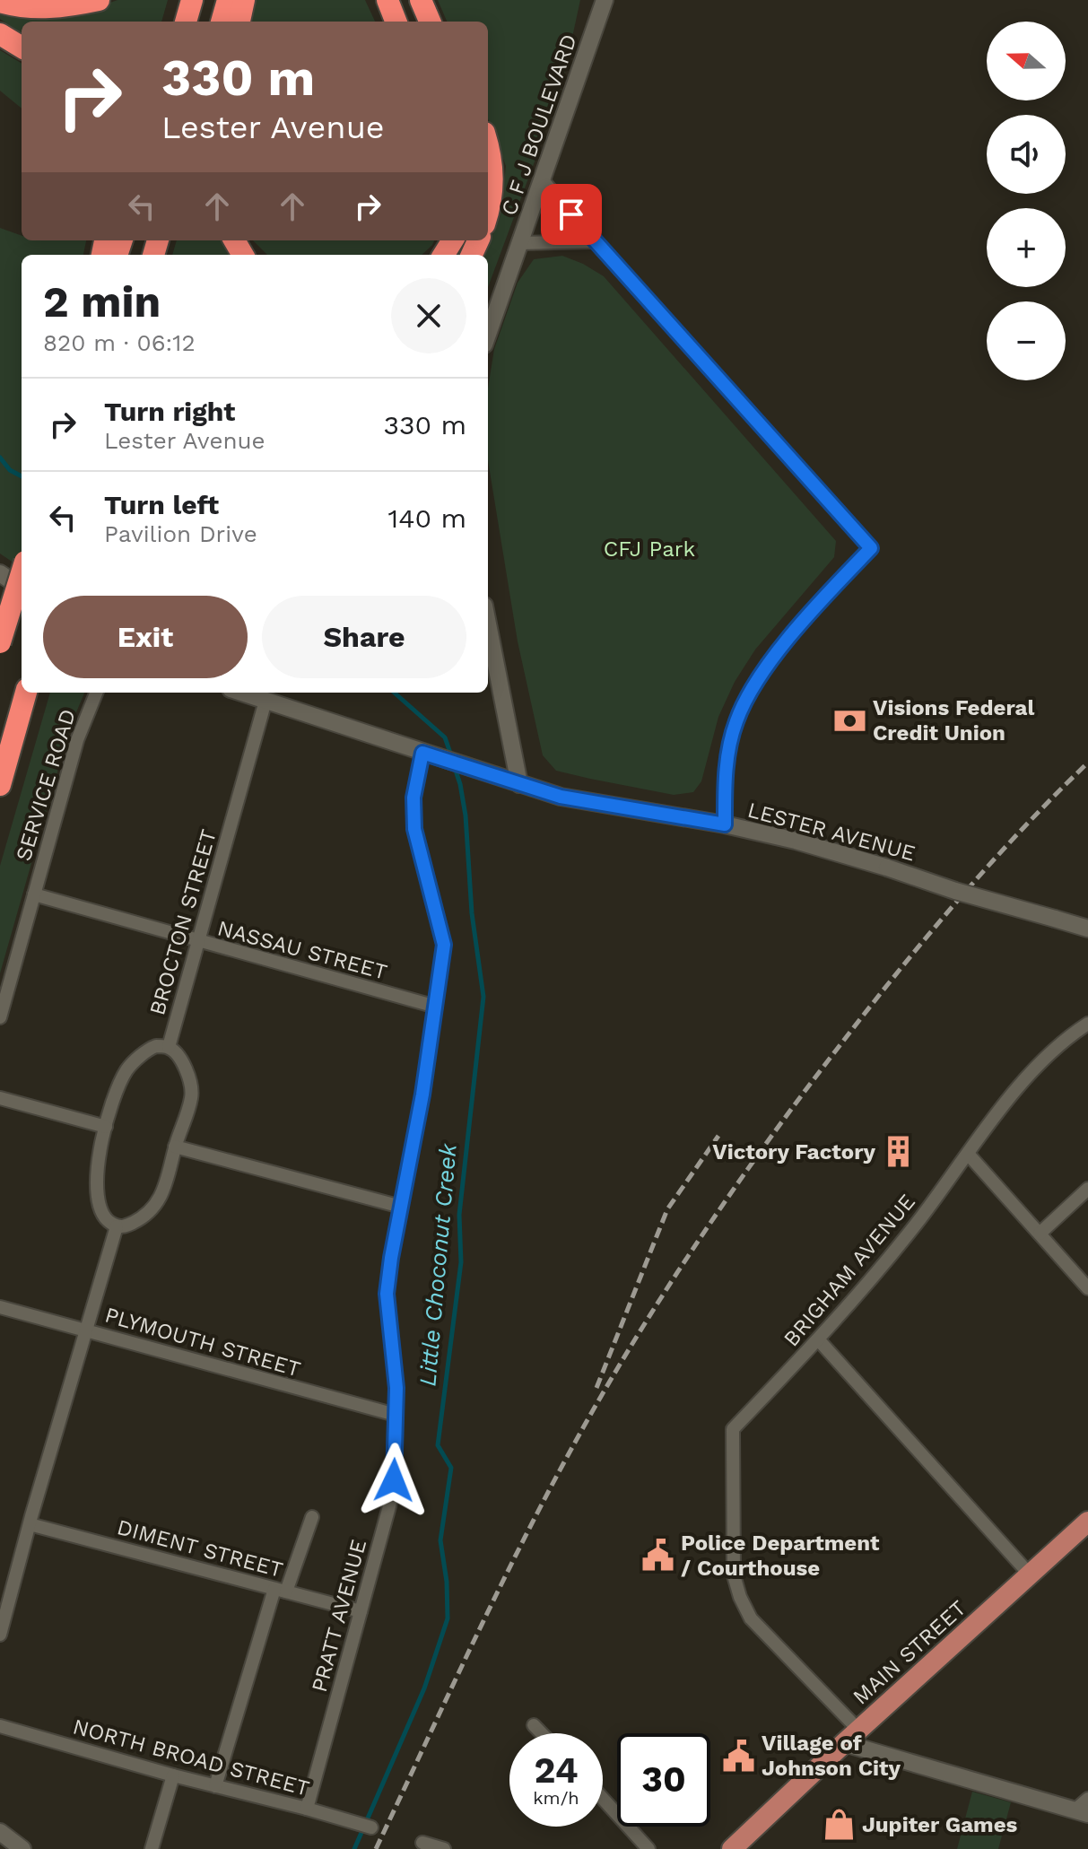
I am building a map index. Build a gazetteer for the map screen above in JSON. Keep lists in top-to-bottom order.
{
  "streets": {
    "main road": ["MAIN STREET"],
    "street": [
      "C F J BOULEVARD",
      "SERVICE ROAD",
      "LESTER AVENUE",
      "BROCTON STREET",
      "NASSAU STREET",
      "BRIGHAM AVENUE",
      "PLYMOUTH STREET",
      "DIMENT STREET",
      "PRATT AVENUE",
      "NORTH BROAD STREET"
    ]
  },
  "crossings": [
    ["SERVICE ROAD", "NASSAU STREET"],
    ["LESTER AVENUE", "BROCTON STREET"],
    ["LESTER AVENUE", "PRATT AVENUE"],
    ["BROCTON STREET", "NASSAU STREET"],
    ["NASSAU STREET", "PRATT AVENUE"],
    ["BRIGHAM AVENUE", "MAIN STREET"],
    ["PLYMOUTH STREET", "PRATT AVENUE"],
    ["DIMENT STREET", "PRATT AVENUE"],
    ["PRATT AVENUE", "NORTH BROAD STREET"]
  ],
  "water": ["Little Choconut Creek"],
  "parks": ["CFJ Park"],
  "places": {
    "bank": ["Visions Federal Credit Union"],
    "building": ["Victory Factory"],
    "public building": ["Police Department / Courthouse", "Village of Johnson City"],
    "shop": ["Jupiter Games"]
  },
  "north": "left",
  "page": {
    "map_buttons": ["+", "−"],
    "turn": ["330 m", "Lester Avenue"],
    "heading": ["2 min", "820 m · 06:12"],
    "list": [
      {
        "name": "Turn right",
        "note": "Lester Avenue",
        "value": "330 m"
      },
      {
        "name": "Turn left",
        "note": "Pavilion Drive",
        "value": "140 m"
      }
    ],
    "buttons": ["Exit", "Share"],
    "speed": "24 km/h",
    "limit": "30"
  }
}
